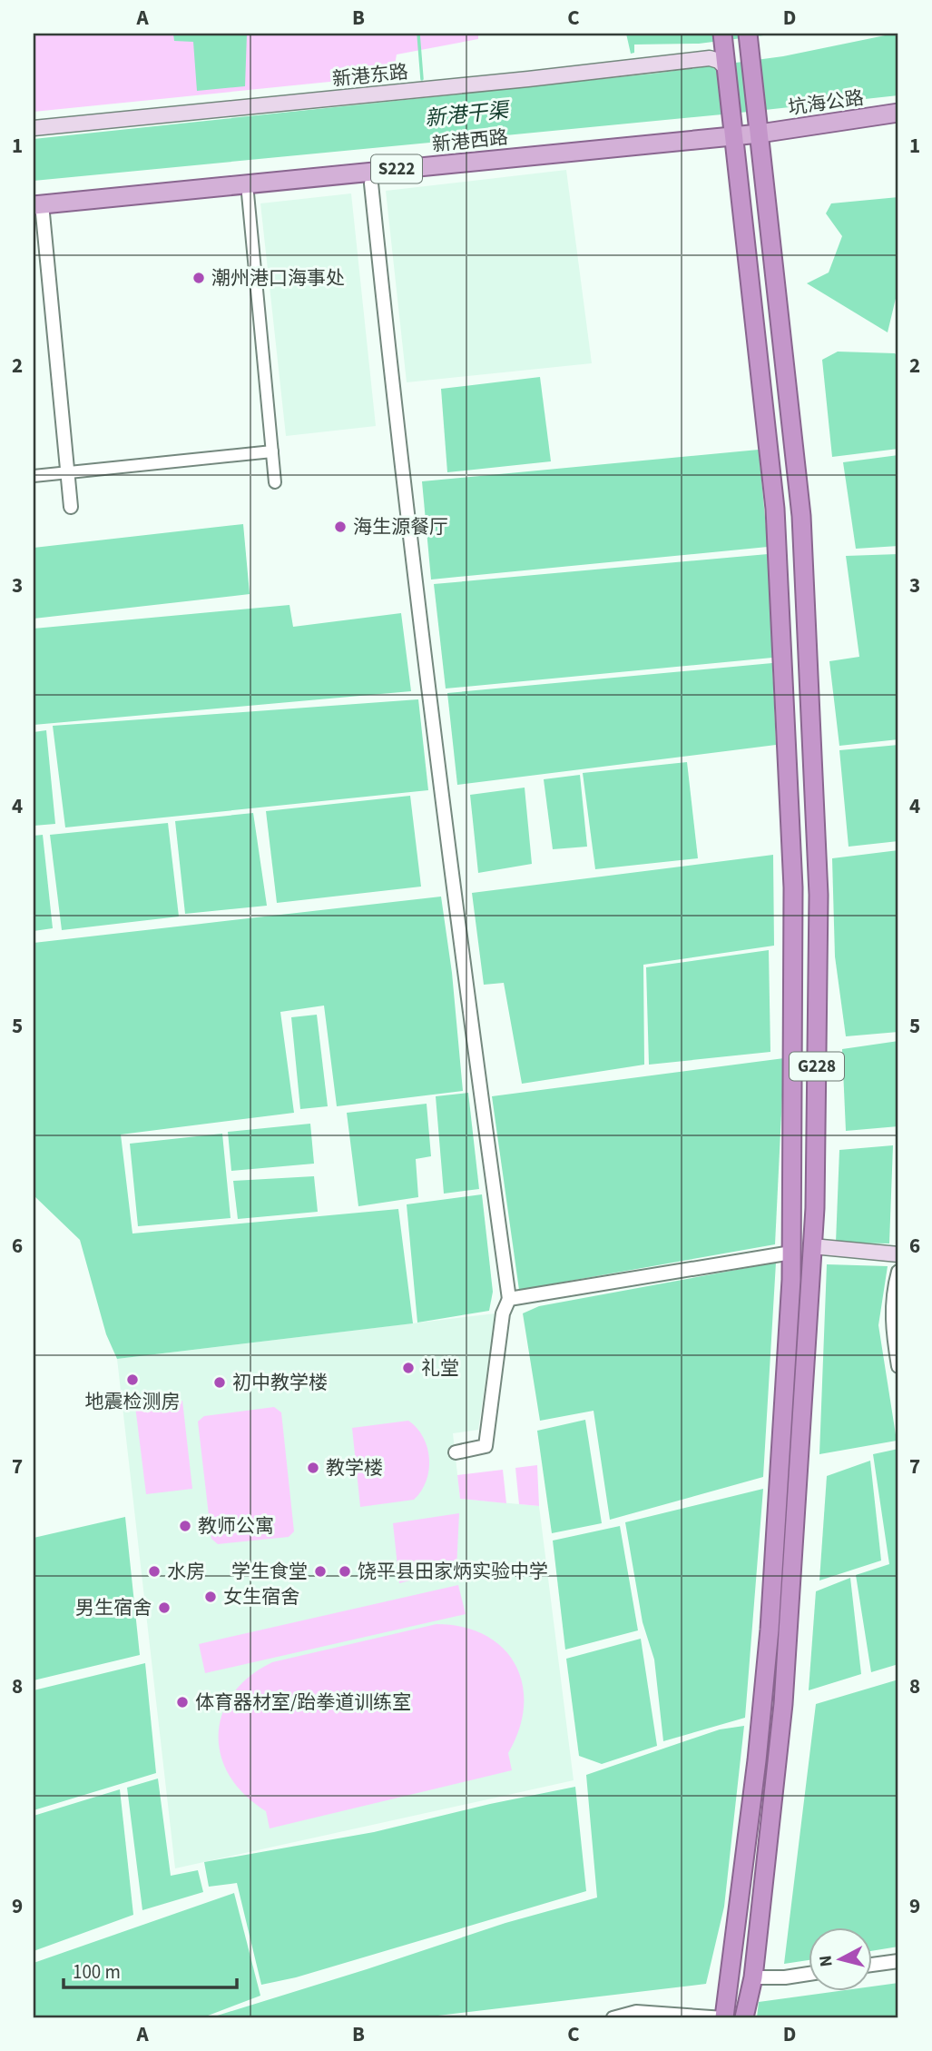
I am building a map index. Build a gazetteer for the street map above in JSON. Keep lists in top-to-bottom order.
{
  "streets": {
    "highway": ["G228"],
    "main road": [
      "新港东路",
      "坑海公路",
      "新港西路",
      "S222"
    ]
  },
  "crossings": [
    ["新港东路", "G228"],
    ["坑海公路", "新港西路"],
    ["坑海公路", "G228"],
    ["新港西路", "G228"]
  ],
  "water": ["新港干渠"],
  "places": [
    "潮州港口海事处",
    "海生源餐厅",
    "礼堂",
    "地震检测房",
    "初中教学楼",
    "教学楼",
    "教师公寓",
    "水房",
    "学生食堂",
    "饶平县田家炳实验中学",
    "女生宿舍",
    "男生宿舍",
    "体育器材室/跆拳道训练室"
  ],
  "scale_bar": "100 m",
  "north": "left",
  "grid": {
    "columns": [
      "A",
      "B",
      "C",
      "D"
    ],
    "rows": [
      "1",
      "2",
      "3",
      "4",
      "5",
      "6",
      "7",
      "8",
      "9"
    ]
  }
}
